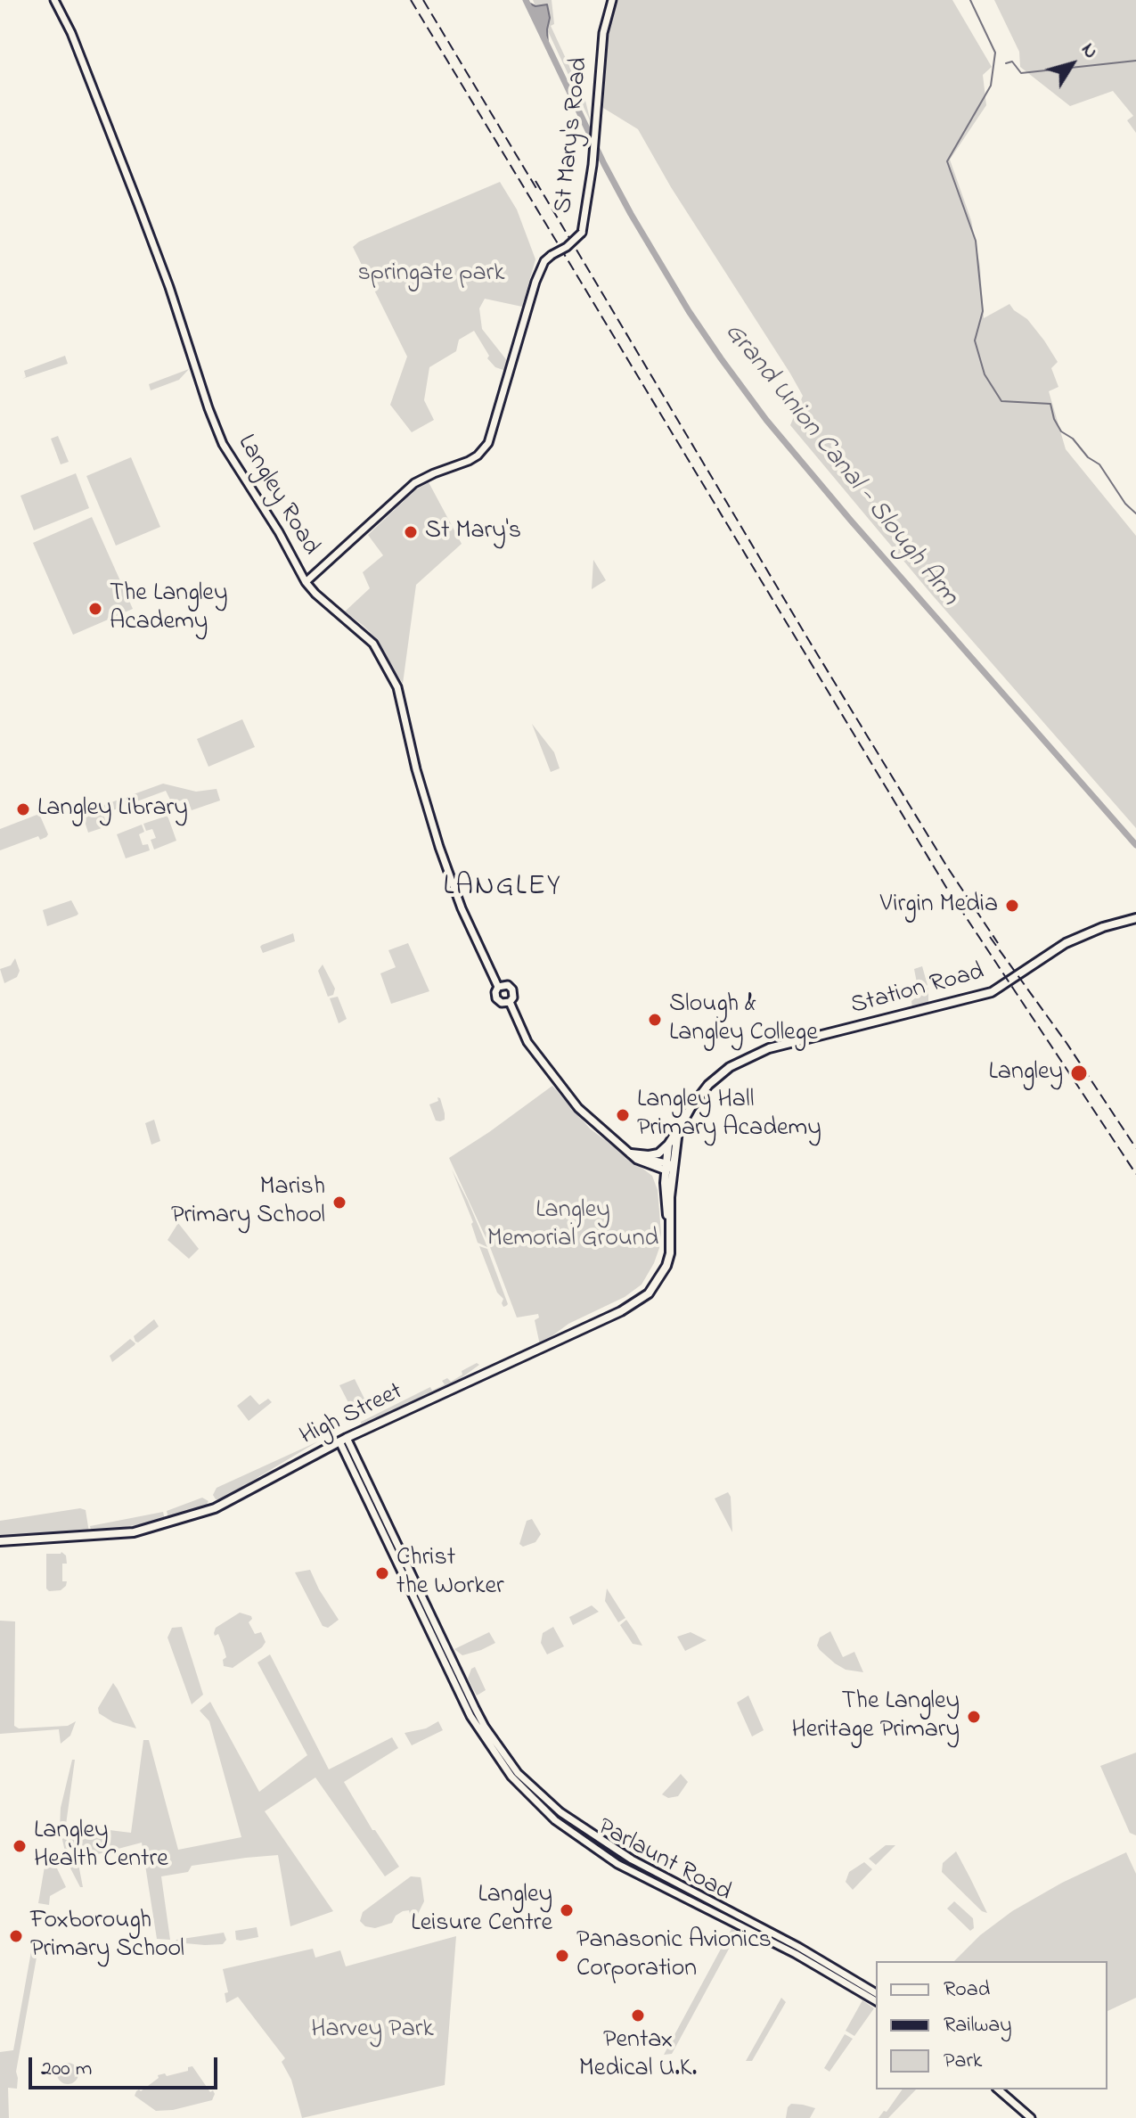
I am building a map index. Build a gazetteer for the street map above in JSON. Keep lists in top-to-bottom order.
{
  "streets": {
    "main road": ["Station Road", "High Street"],
    "street": ["St Mary's Road", "Langley Road", "Parlaunt Road"]
  },
  "crossings": [
    ["St Mary's Road", "Langley Road"],
    ["Station Road", "High Street"],
    ["High Street", "Parlaunt Road"]
  ],
  "districts": ["LANGLEY"],
  "water": ["Grand Union Canal - Slough Arm"],
  "parks": ["springate park", "Langley Memorial Ground", "Harvey Park"],
  "places": [
    "St Mary's",
    "The Langley Academy",
    "Langley Library",
    "Virgin Media",
    "Slough & Langley College",
    "Langley",
    "Langley Hall Primary Academy",
    "Marish Primary School",
    "Christ the Worker",
    "The Langley Heritage Primary",
    "Langley Health Centre",
    "Langley Leisure Centre",
    "Foxborough Primary School",
    "Panasonic Avionics Corporation",
    "Pentax Medical U.K."
  ],
  "legend": ["Road", "Railway", "Park"],
  "scale_bar": "200 m",
  "north": "top right"
}
